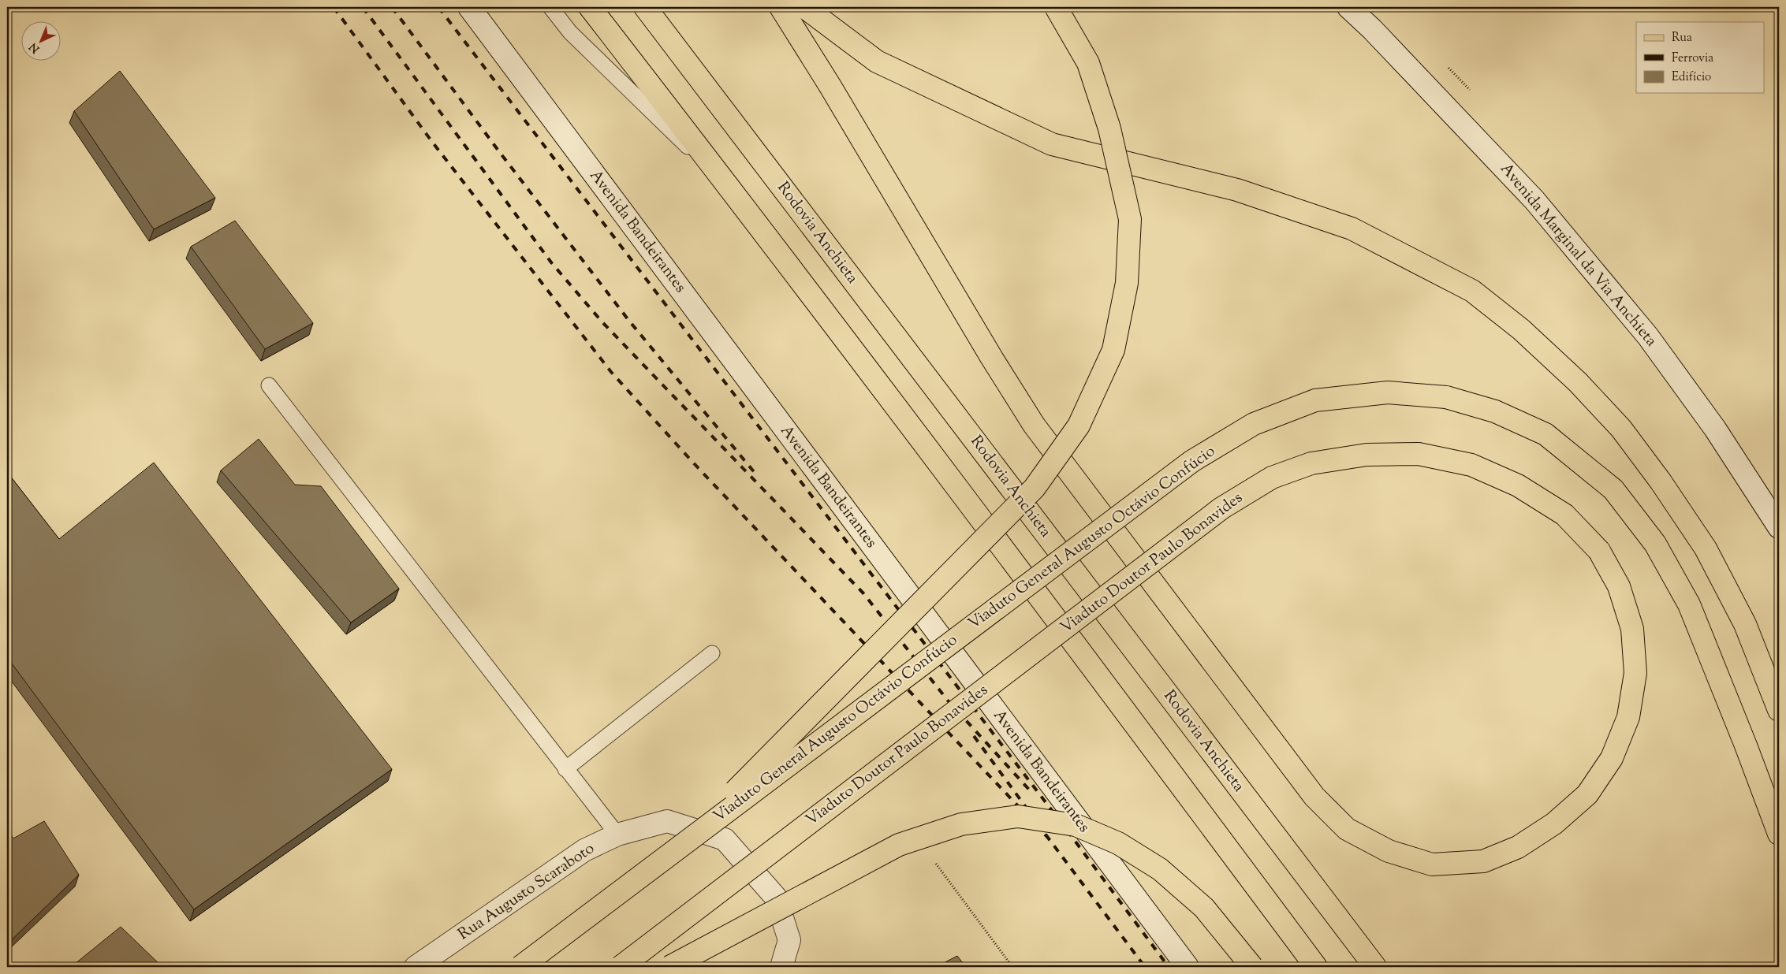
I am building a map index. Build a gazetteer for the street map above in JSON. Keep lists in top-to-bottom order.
{
  "streets": {
    "main road": [
      "Avenida Bandeirantes",
      "Rodovia Anchieta",
      "Avenida Marginal da Via Anchieta",
      "Viaduto General Augusto Octávio Confúcio",
      "Viaduto Doutor Paulo Bonavides",
      "Rua Augusto Scaraboto"
    ]
  },
  "legend": ["Rua", "Ferrovia", "Edifício"],
  "north": "bottom left"
}
